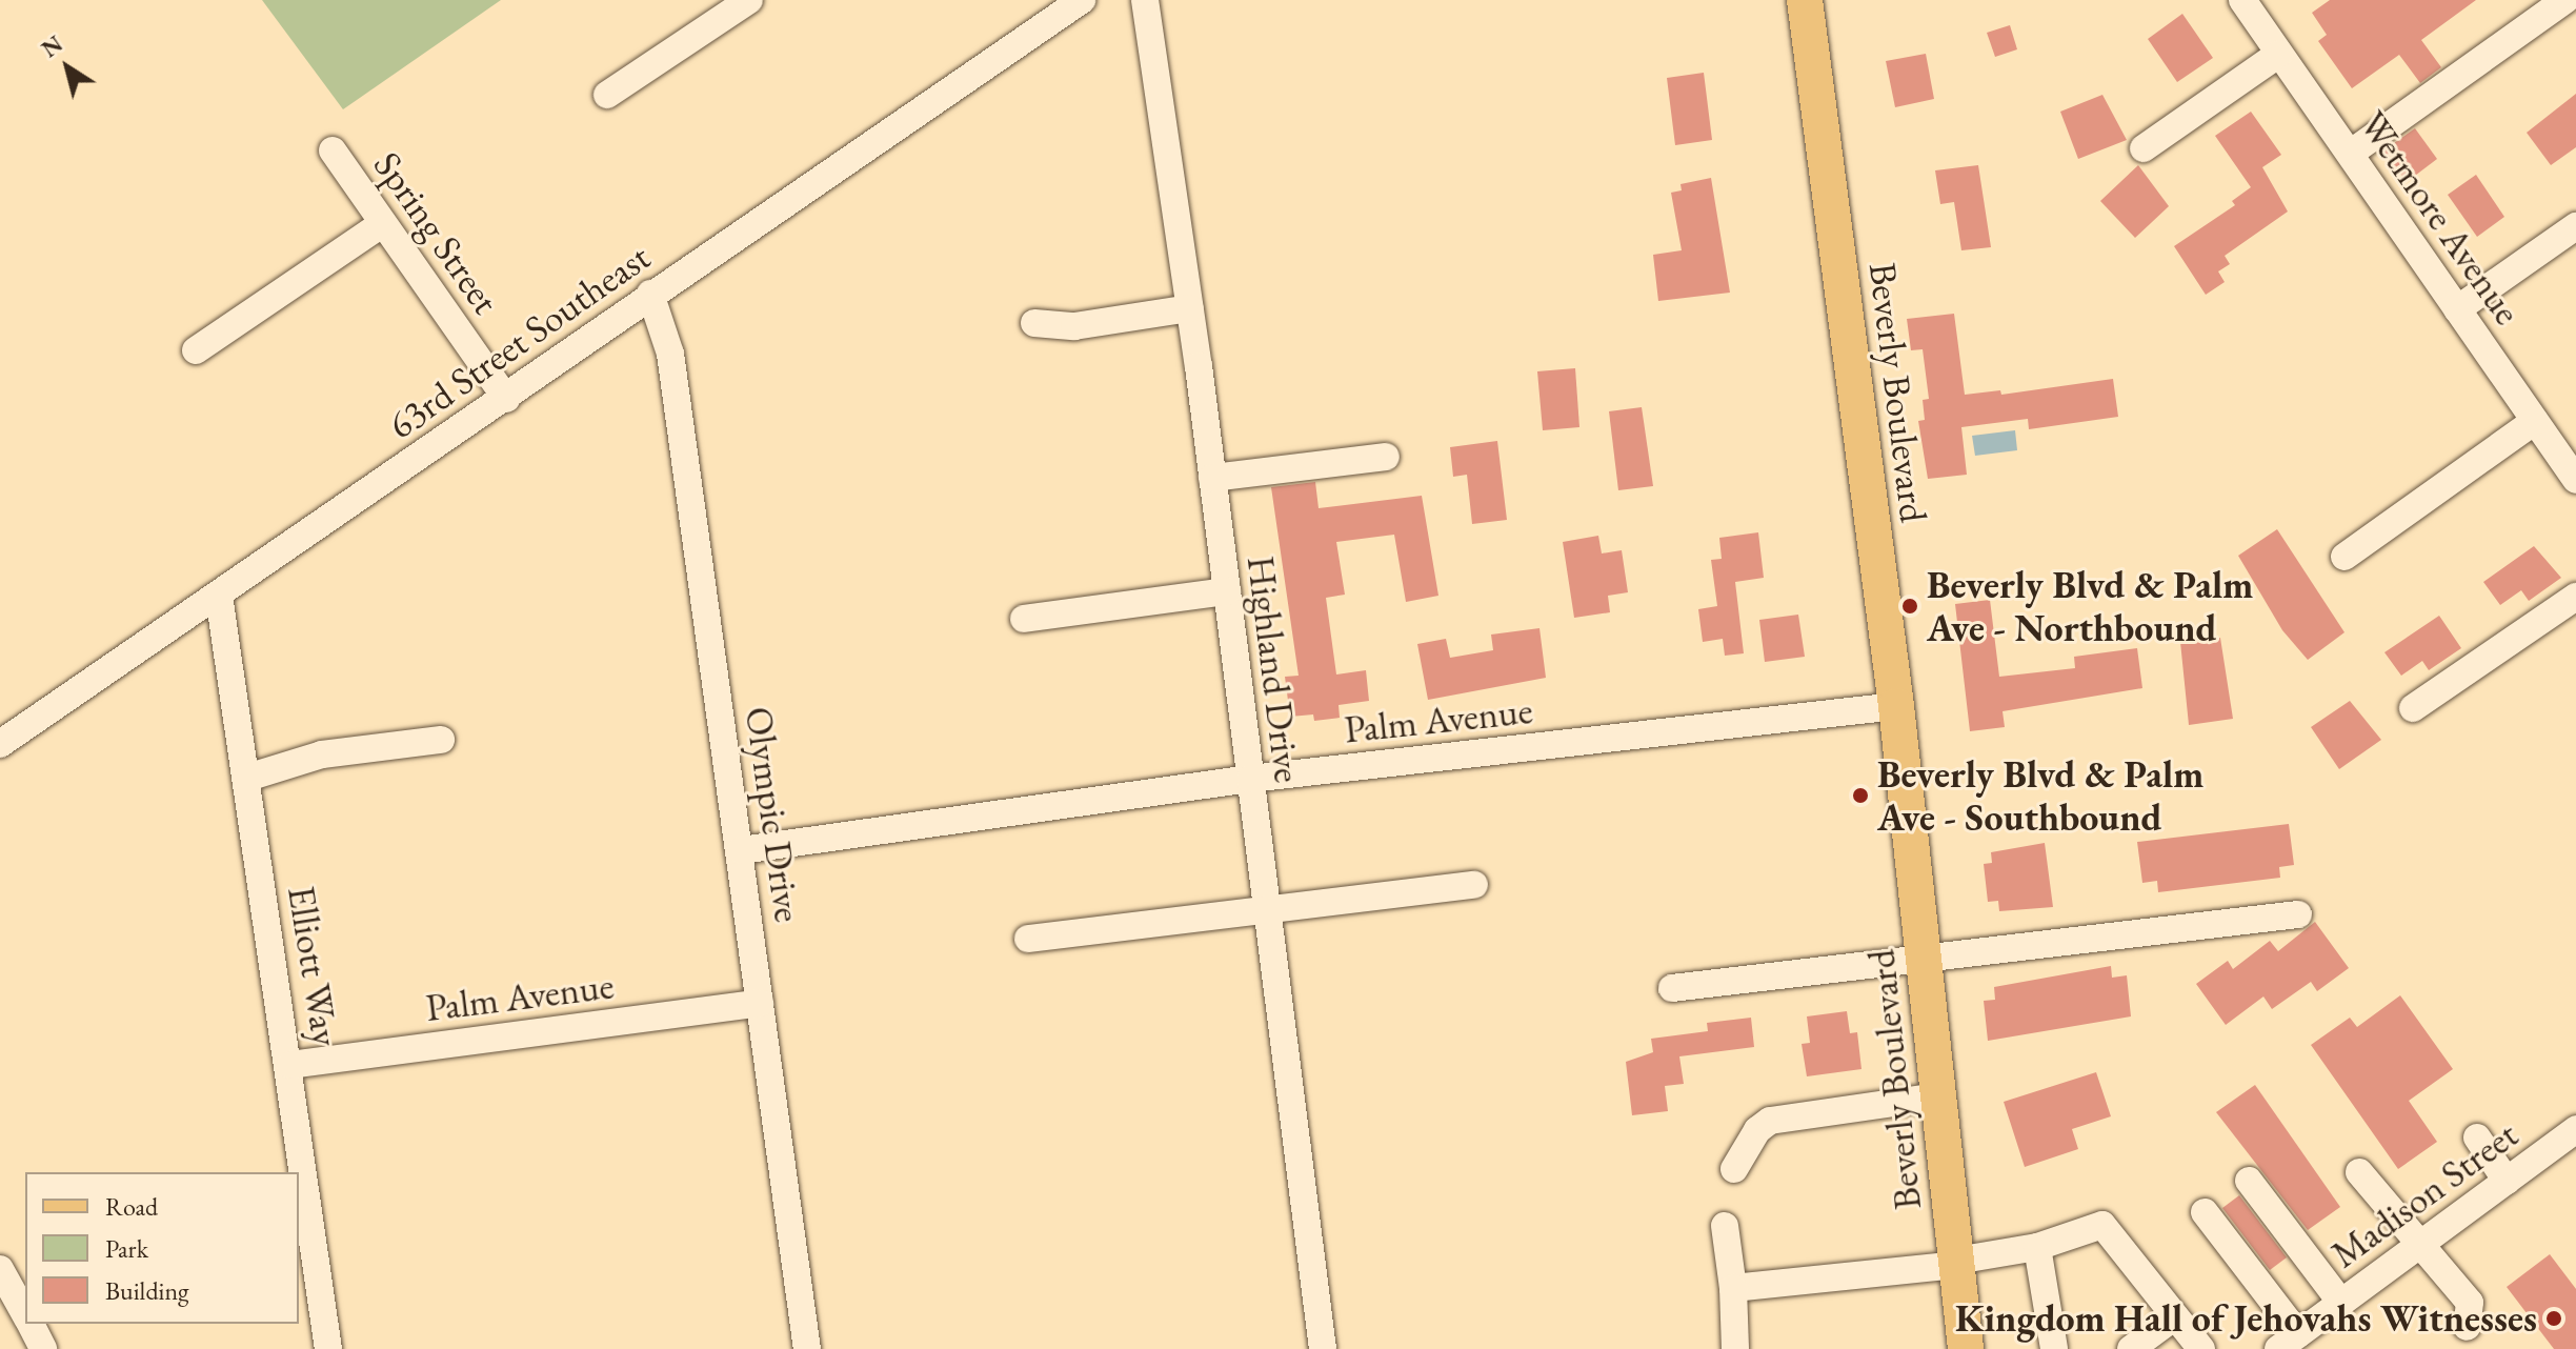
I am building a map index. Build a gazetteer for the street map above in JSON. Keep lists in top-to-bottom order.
{
  "streets": {
    "main road": ["Beverly Boulevard"],
    "street": [
      "Wetmore Avenue",
      "Spring Street",
      "63rd Street Southeast",
      "Highland Drive",
      "Palm Avenue",
      "Olympic Drive",
      "Elliott Way",
      "Madison Street"
    ]
  },
  "crossings": [
    ["Spring Street", "63rd Street Southeast"],
    ["63rd Street Southeast", "Olympic Drive"],
    ["63rd Street Southeast", "Elliott Way"],
    ["Beverly Boulevard", "Palm Avenue"],
    ["Highland Drive", "Palm Avenue"],
    ["Palm Avenue", "Olympic Drive"],
    ["Palm Avenue", "Elliott Way"]
  ],
  "places": ["Beverly Blvd & Palm Ave - Northbound", "Beverly Blvd & Palm Ave - Southbound", "Kingdom Hall of Jehovahs Witnesses"],
  "legend": ["Road", "Park", "Building"],
  "north": "top left"
}
